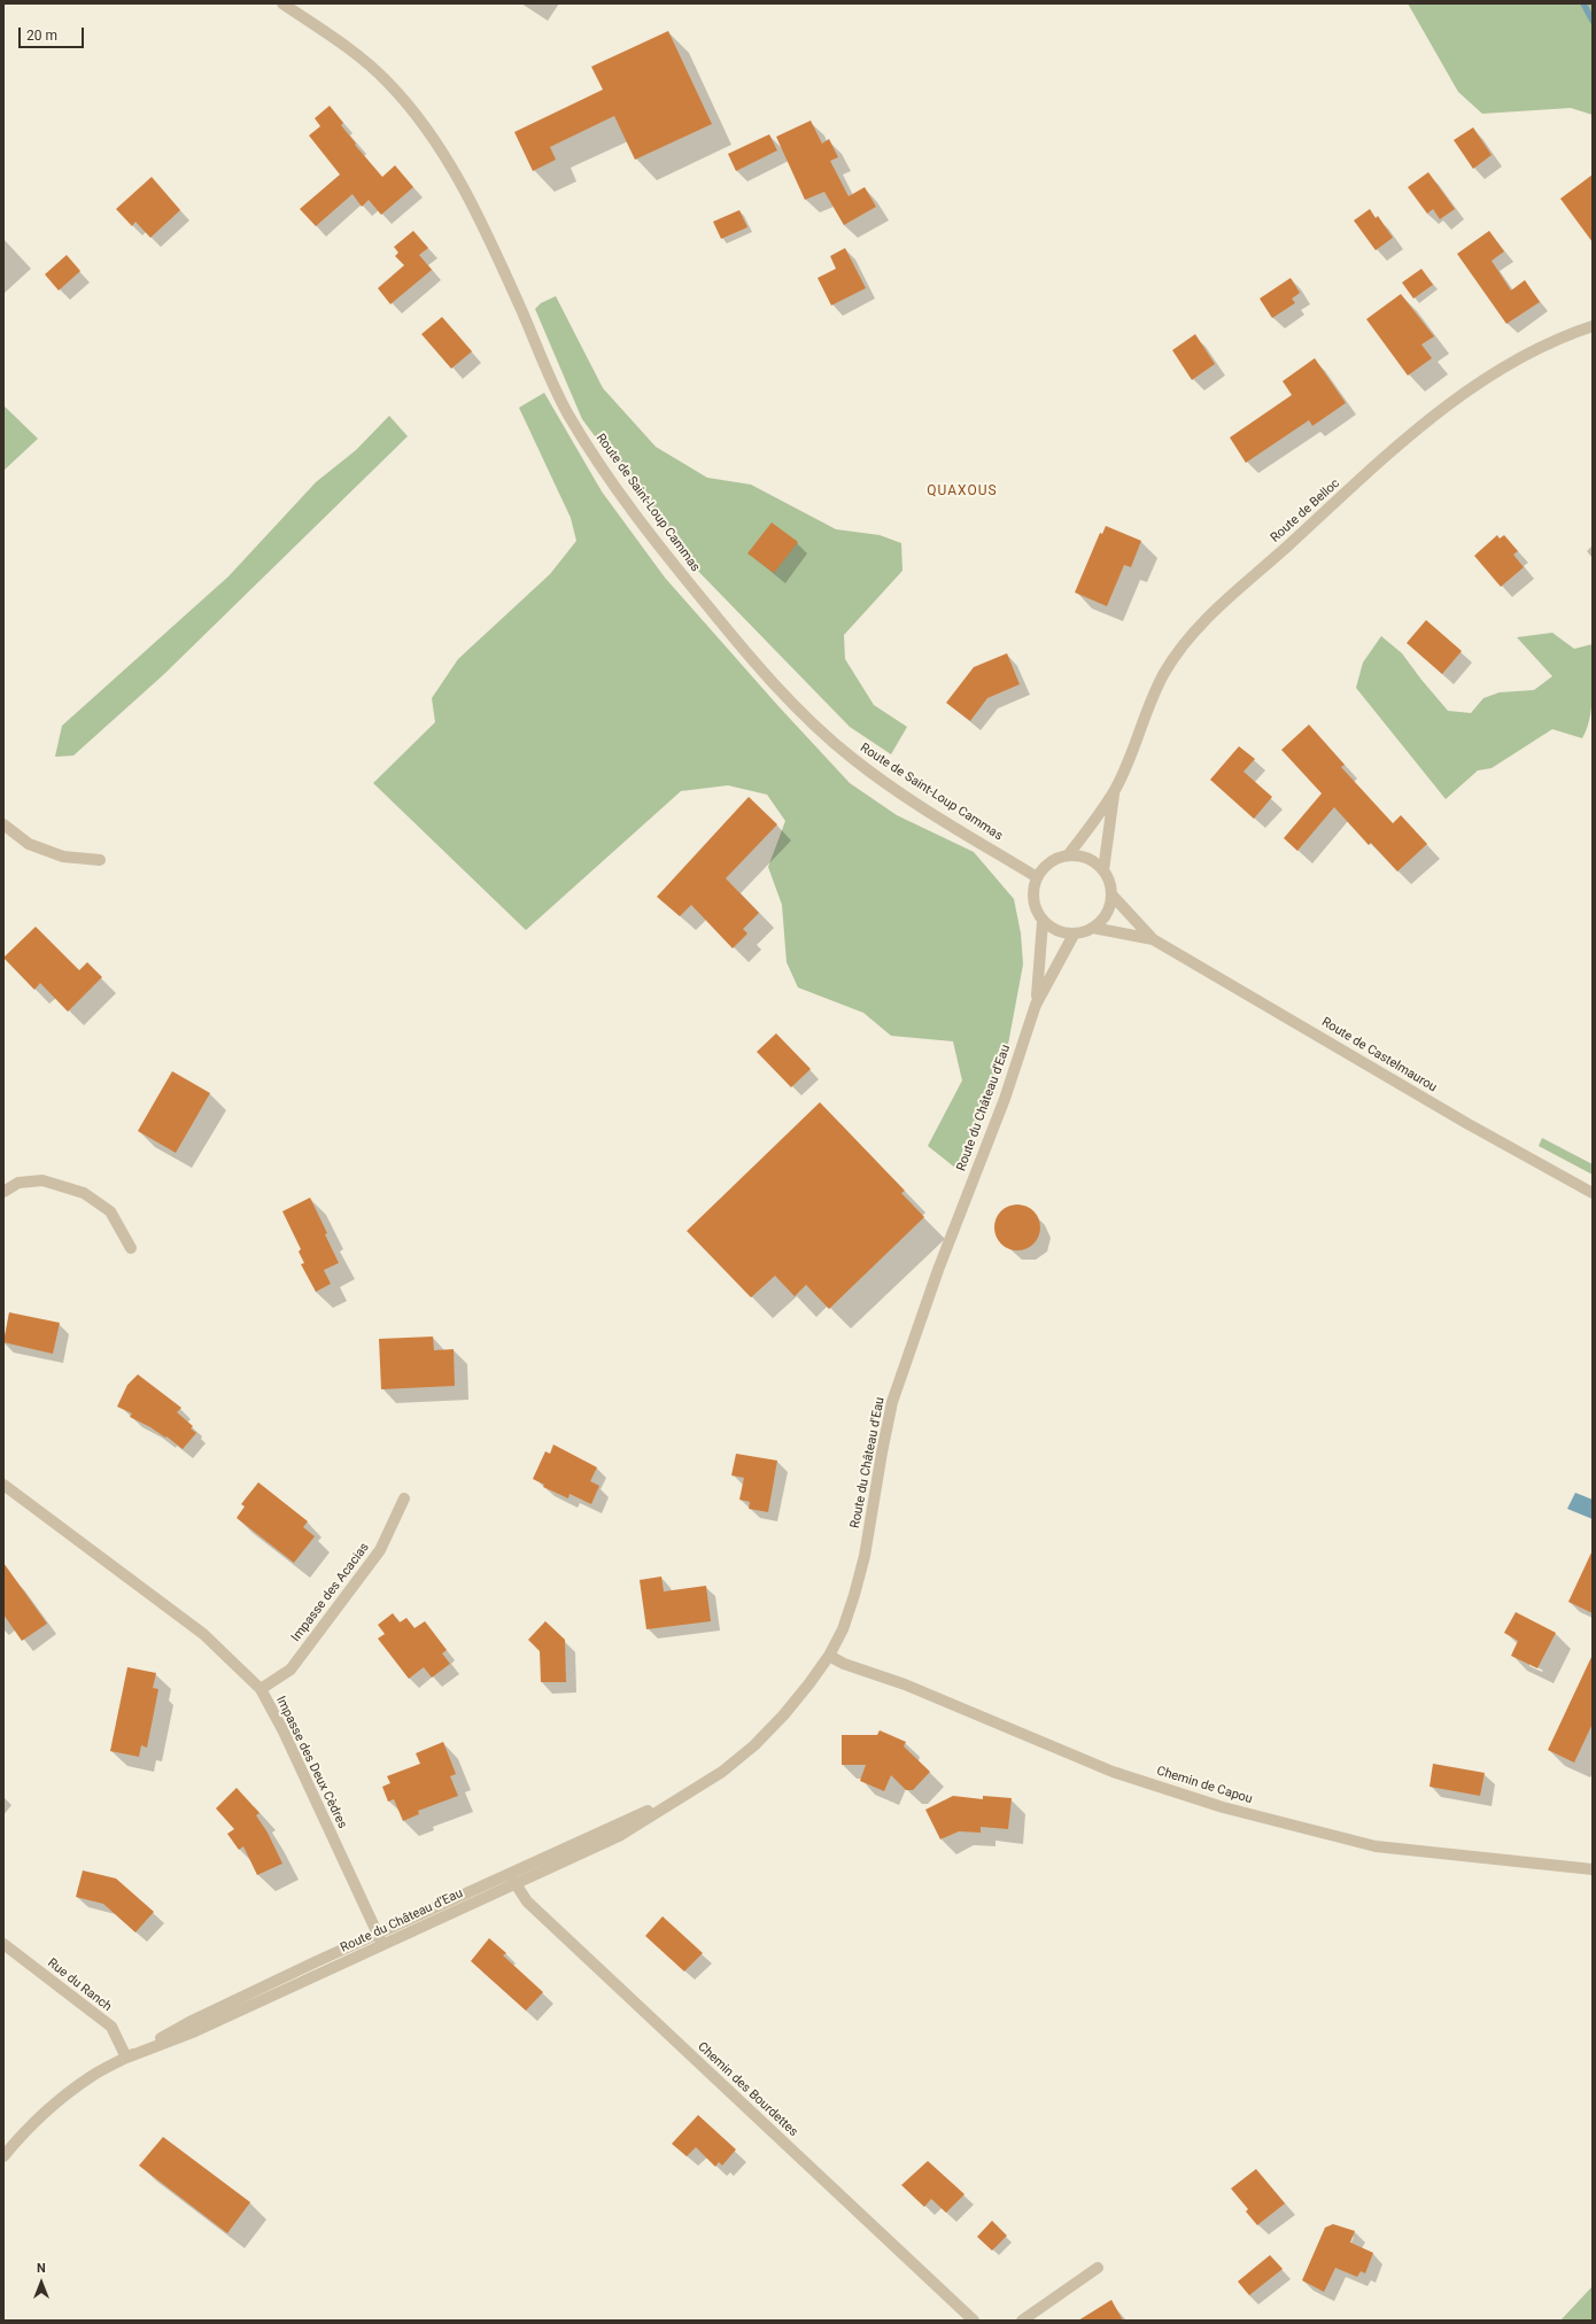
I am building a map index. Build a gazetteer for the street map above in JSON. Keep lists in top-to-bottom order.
{
  "streets": {
    "street": [
      "Route de Saint-Loup Cammas",
      "Route de Belloc",
      "Route de Castelmaurou",
      "Route du Château d'Eau",
      "Impasse des Acacias",
      "Impasse des Deux Cèdres",
      "Chemin de Capou",
      "Rue du Ranch",
      "Chemin des Bourdettes"
    ]
  },
  "crossings": [
    ["Route de Saint-Loup Cammas", "Route de Belloc"],
    ["Route de Saint-Loup Cammas", "Route de Castelmaurou"],
    ["Route de Saint-Loup Cammas", "Route du Château d'Eau"],
    ["Route de Belloc", "Route de Castelmaurou"],
    ["Route de Belloc", "Route du Château d'Eau"],
    ["Route de Castelmaurou", "Route du Château d'Eau"],
    ["Route du Château d'Eau", "Impasse des Deux Cèdres"],
    ["Route du Château d'Eau", "Chemin de Capou"],
    ["Route du Château d'Eau", "Rue du Ranch"],
    ["Route du Château d'Eau", "Chemin des Bourdettes"],
    ["Impasse des Acacias", "Impasse des Deux Cèdres"]
  ],
  "districts": ["QUAXOUS"],
  "scale_bar": "20 m",
  "north": "top"
}
